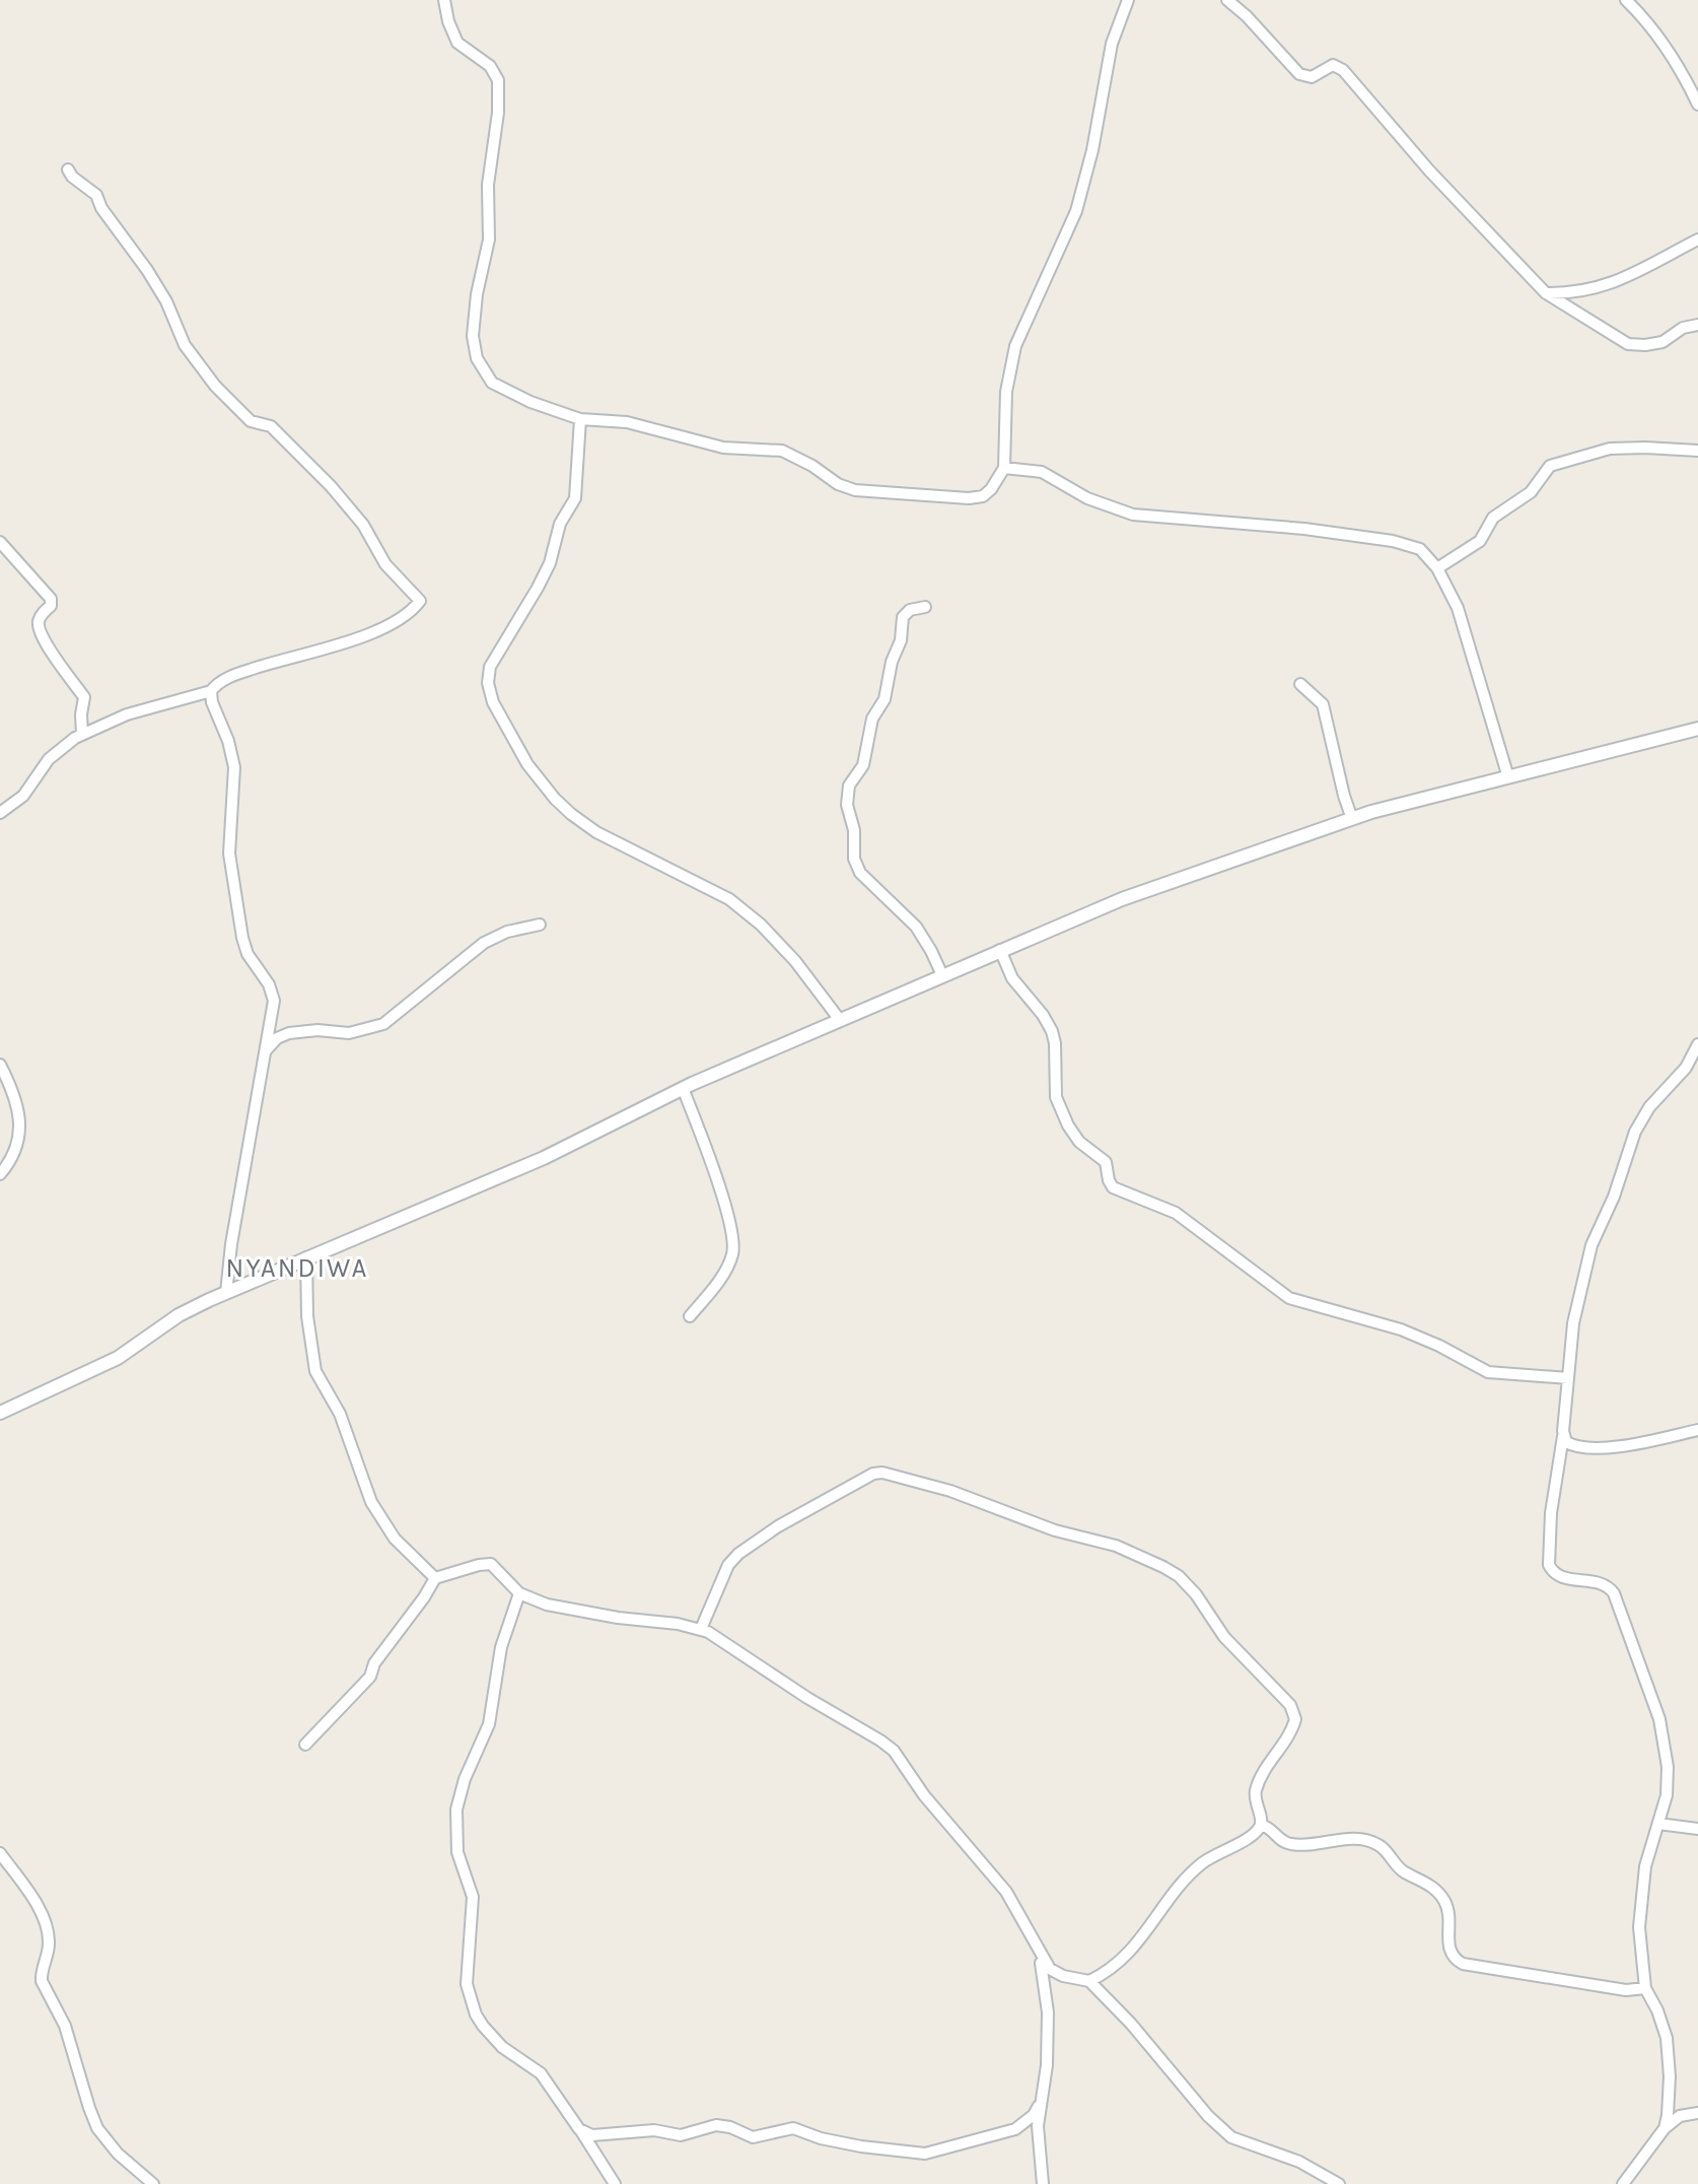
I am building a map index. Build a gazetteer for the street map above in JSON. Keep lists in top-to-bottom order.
{
  "districts": ["NYANDIWA"]
}
